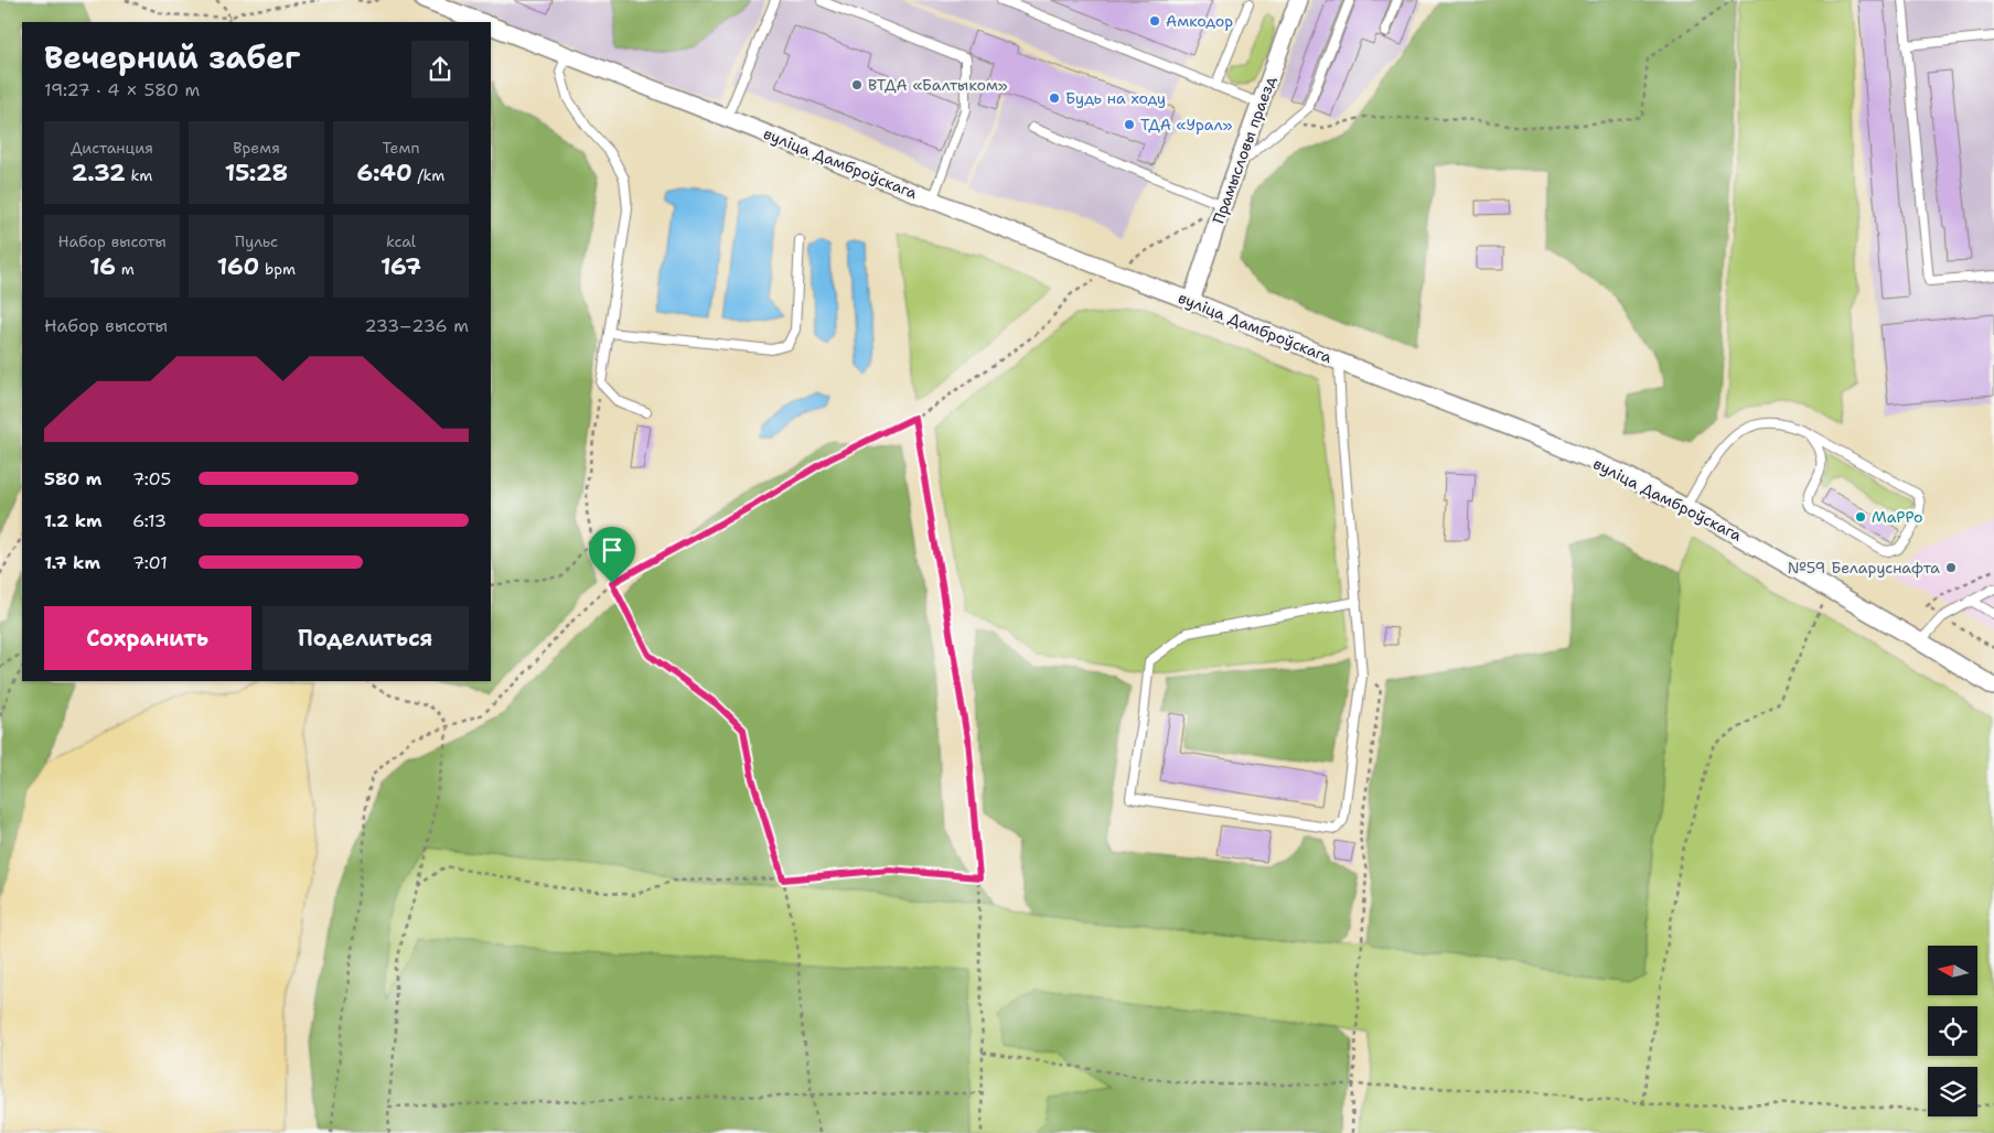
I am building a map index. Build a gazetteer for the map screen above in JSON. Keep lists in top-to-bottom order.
{
  "streets": {
    "street": ["Прамысловы праезд", "вуліца Дамброўскага"]
  },
  "crossings": [
    ["Прамысловы праезд", "вуліца Дамброўскага"]
  ],
  "places": [
    "Амкодор",
    "ВТДА «Балтыком»",
    "Будь на ходу",
    "ТДА «Урал»",
    "МаРРо",
    "№59 Беларуснафта"
  ],
  "north": "left",
  "page": {
    "heading": ["Вечерний забег", "19:27 · 4 × 580 m"],
    "stats": [
      ["Дистанция", "2.32 km"],
      ["Время", "15:28"],
      ["Темп", "6:40 /km"],
      ["Набор высоты", "16 m"],
      ["Пульс", "160 bpm"],
      ["kcal", "167"]
    ],
    "chart": ["Набор высоты", "233–236 m"],
    "list": [
      {
        "name": "580 m",
        "note": "7:05"
      },
      {
        "name": "1.2 km",
        "note": "6:13"
      },
      {
        "name": "1.7 km",
        "note": "7:01"
      }
    ],
    "buttons": ["Сохранить", "Поделиться"]
  }
}
